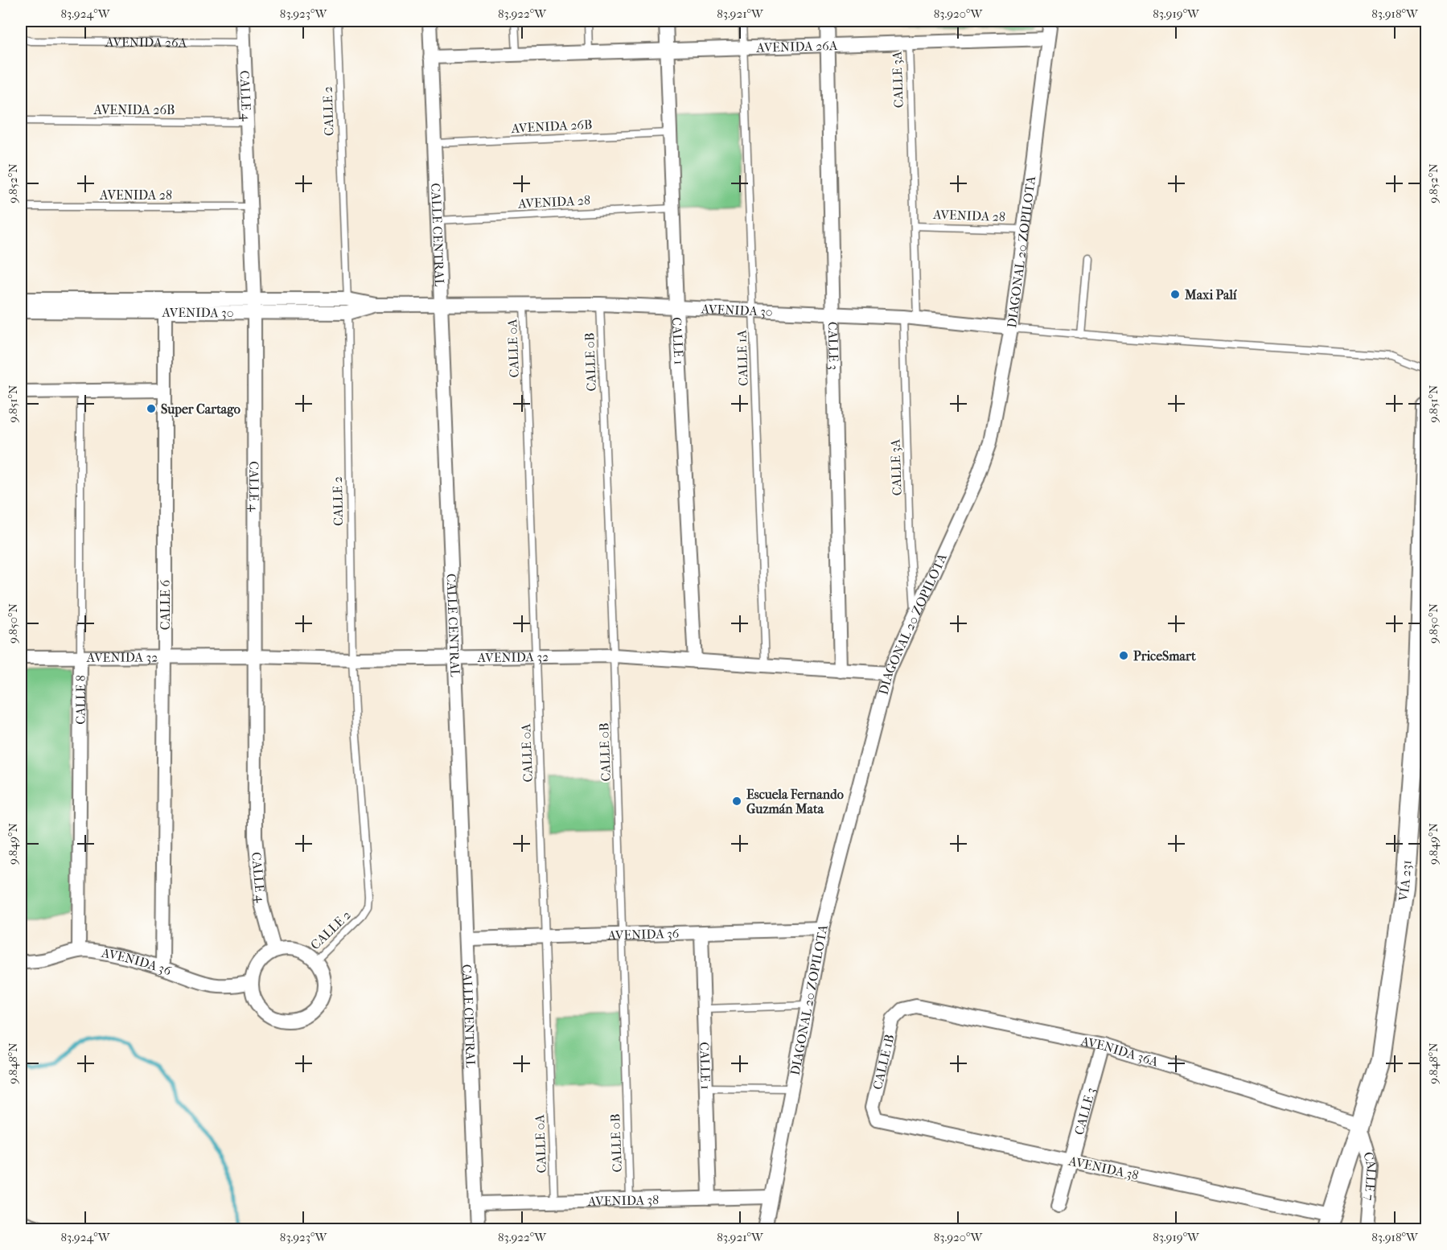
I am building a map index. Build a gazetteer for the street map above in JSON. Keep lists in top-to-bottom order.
{
  "streets": {
    "main road": ["VÍA 231"],
    "street": [
      "AVENIDA 26A",
      "CALLE 4",
      "CALLE CENTRAL",
      "DIAGONAL 20 ZOPILOTA",
      "AVENIDA 30",
      "CALLE 1",
      "CALLE 3",
      "CALLE 6",
      "AVENIDA 32",
      "CALLE 8",
      "AVENIDA 36",
      "AVENIDA 36A",
      "CALLE 1B",
      "AVENIDA 38",
      "CALLE 7"
    ],
    "lane": [
      "CALLE 3A",
      "AVENIDA 26B",
      "CALLE 2",
      "AVENIDA 28",
      "CALLE 0A",
      "CALLE 1A",
      "CALLE 0B"
    ]
  },
  "crossings": [
    ["AVENIDA 26A", "CALLE 3A"],
    ["AVENIDA 26A", "CALLE 4"],
    ["AVENIDA 26A", "CALLE CENTRAL"],
    ["AVENIDA 26A", "DIAGONAL 20 ZOPILOTA"],
    ["AVENIDA 26A", "CALLE 1"],
    ["AVENIDA 26A", "CALLE 3"],
    ["AVENIDA 26A", "CALLE 1A"],
    ["CALLE 3A", "AVENIDA 28"],
    ["CALLE 3A", "DIAGONAL 20 ZOPILOTA"],
    ["CALLE 3A", "AVENIDA 30"],
    ["CALLE 4", "AVENIDA 26B"],
    ["CALLE 4", "CALLE 2"],
    ["CALLE 4", "AVENIDA 28"],
    ["CALLE 4", "AVENIDA 30"],
    ["CALLE 4", "AVENIDA 32"],
    ["CALLE 4", "AVENIDA 36"],
    ["AVENIDA 26B", "CALLE CENTRAL"],
    ["AVENIDA 26B", "CALLE 1"],
    ["CALLE 2", "AVENIDA 30"],
    ["CALLE 2", "AVENIDA 32"],
    ["CALLE 2", "AVENIDA 36"],
    ["AVENIDA 28", "CALLE CENTRAL"],
    ["AVENIDA 28", "DIAGONAL 20 ZOPILOTA"],
    ["AVENIDA 28", "CALLE 1"],
    ["CALLE CENTRAL", "AVENIDA 30"],
    ["CALLE CENTRAL", "AVENIDA 32"],
    ["CALLE CENTRAL", "AVENIDA 36"],
    ["CALLE CENTRAL", "AVENIDA 38"],
    ["DIAGONAL 20 ZOPILOTA", "AVENIDA 30"],
    ["DIAGONAL 20 ZOPILOTA", "AVENIDA 32"],
    ["DIAGONAL 20 ZOPILOTA", "AVENIDA 36"],
    ["DIAGONAL 20 ZOPILOTA", "AVENIDA 38"],
    ["AVENIDA 30", "CALLE 1"],
    ["AVENIDA 30", "CALLE 3"],
    ["AVENIDA 30", "CALLE 0A"],
    ["AVENIDA 30", "CALLE 1A"],
    ["AVENIDA 30", "CALLE 0B"],
    ["AVENIDA 30", "CALLE 6"],
    ["CALLE 1", "AVENIDA 32"],
    ["CALLE 1", "AVENIDA 36"],
    ["CALLE 1", "AVENIDA 38"],
    ["CALLE 3", "AVENIDA 32"],
    ["CALLE 3", "AVENIDA 36A"],
    ["CALLE 3", "AVENIDA 38"],
    ["CALLE 0A", "AVENIDA 32"],
    ["CALLE 0A", "AVENIDA 36"],
    ["CALLE 0A", "AVENIDA 38"],
    ["CALLE 1A", "AVENIDA 32"],
    ["CALLE 0B", "AVENIDA 32"],
    ["CALLE 0B", "AVENIDA 36"],
    ["CALLE 0B", "AVENIDA 38"],
    ["CALLE 6", "AVENIDA 32"],
    ["CALLE 6", "AVENIDA 36"],
    ["AVENIDA 32", "CALLE 8"],
    ["CALLE 8", "AVENIDA 36"],
    ["VÍA 231", "AVENIDA 36A"],
    ["VÍA 231", "AVENIDA 38"],
    ["VÍA 231", "CALLE 7"],
    ["AVENIDA 36A", "CALLE 1B"],
    ["AVENIDA 36A", "CALLE 7"],
    ["CALLE 1B", "AVENIDA 38"]
  ],
  "places": [
    "Maxi Palí",
    "Super Cartago",
    "PriceSmart",
    "Escuela Fernando Guzmán Mata"
  ],
  "coordinates": [
    "83.924°W",
    "83.923°W",
    "83.922°W",
    "83.921°W",
    "83.920°W",
    "83.919°W",
    "83.918°W",
    "9.852°N",
    "9.851°N",
    "9.850°N",
    "9.849°N",
    "9.848°N"
  ]
}
